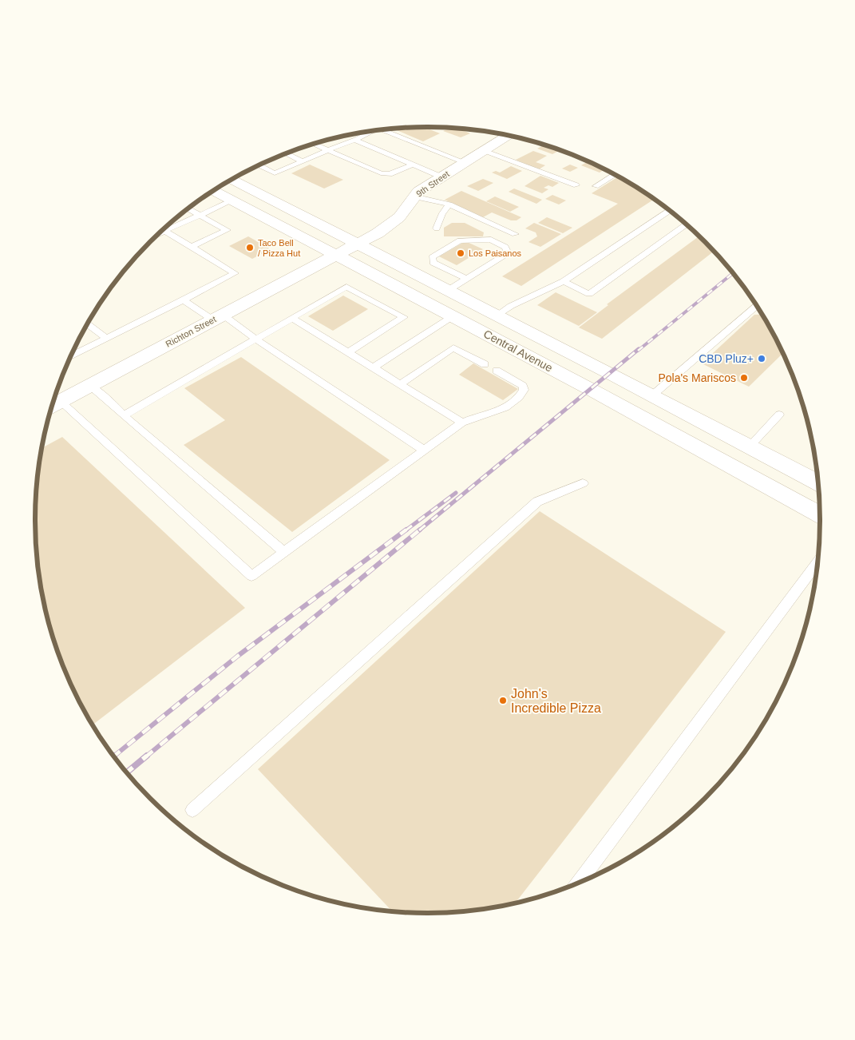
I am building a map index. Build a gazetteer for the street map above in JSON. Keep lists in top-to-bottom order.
{
  "streets": {
    "main road": ["9th Street", "Richton Street", "Central Avenue"]
  },
  "crossings": [
    ["9th Street", "Richton Street"],
    ["9th Street", "Central Avenue"],
    ["Richton Street", "Central Avenue"]
  ],
  "places": [
    "Taco Bell / Pizza Hut",
    "Los Paisanos",
    "CBD Pluz+",
    "Pola's Mariscos",
    "John's Incredible Pizza"
  ]
}
